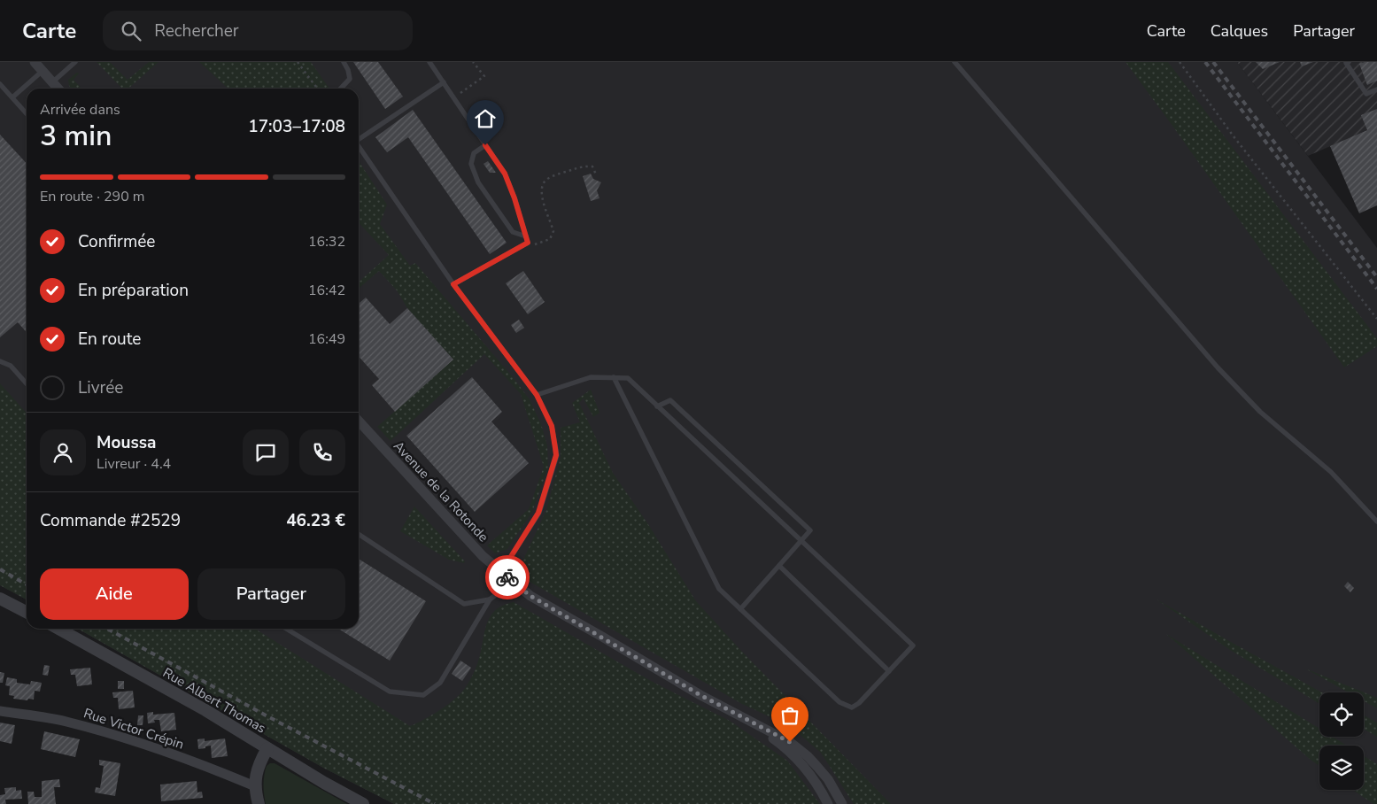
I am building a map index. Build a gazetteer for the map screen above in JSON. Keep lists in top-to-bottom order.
{
  "streets": {
    "street": ["Avenue de la Rotonde", "Rue Albert Thomas", "Rue Victor Crépin"]
  },
  "page": {
    "header": "Carte",
    "search": "Rechercher",
    "nav": ["Carte", "Calques", "Partager"],
    "heading": ["3 min", "Arrivée dans", "17:03–17:08"],
    "panel": [
      "Moussa",
      "Livreur · 4.4",
      "Commande #2529",
      "46.23 €"
    ],
    "bar": "En route · 290 m",
    "list": [
      ["Confirmée", "16:32"],
      ["En préparation", "16:42"],
      ["En route", "16:49"],
      "Livrée"
    ],
    "buttons": ["Aide", "Partager"]
  }
}
